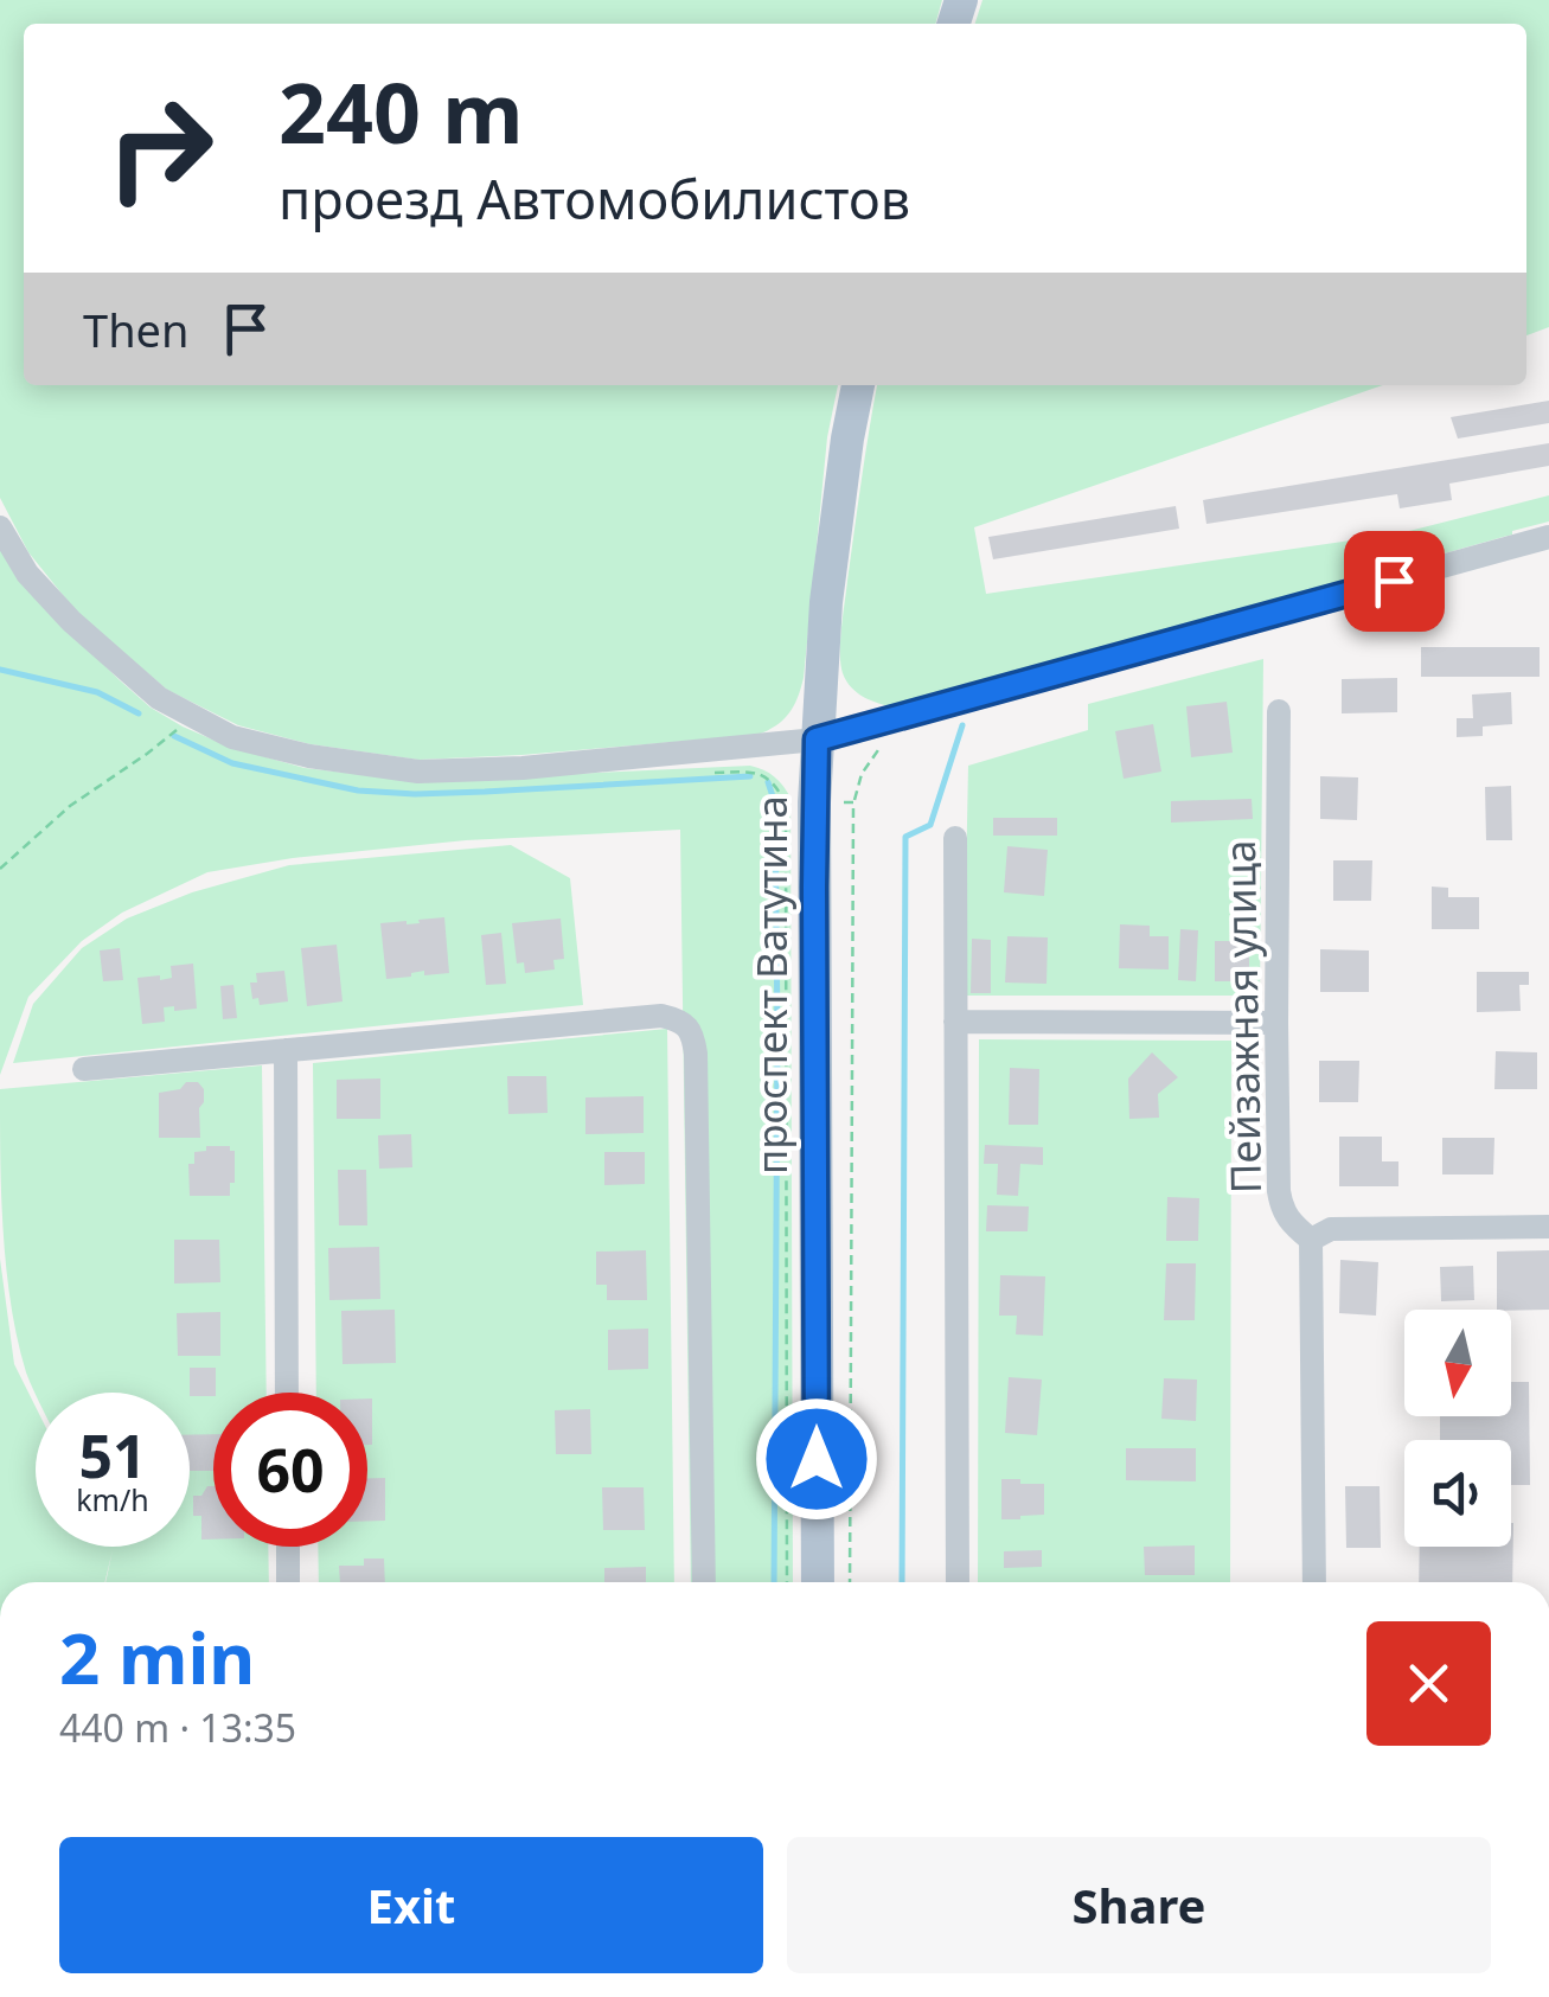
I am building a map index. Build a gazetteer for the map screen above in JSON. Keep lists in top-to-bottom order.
{
  "streets": {
    "main road": ["проспект Ватутина"],
    "street": ["Пейзажная улица"]
  },
  "north": "bottom",
  "page": {
    "turn": ["240 m", "проезд Автомобилистов"],
    "then": "Then",
    "speed": "51 km/h",
    "limit": "60",
    "heading": ["2 min", "440 m · 13:35"],
    "buttons": ["Exit", "Share"]
  }
}
